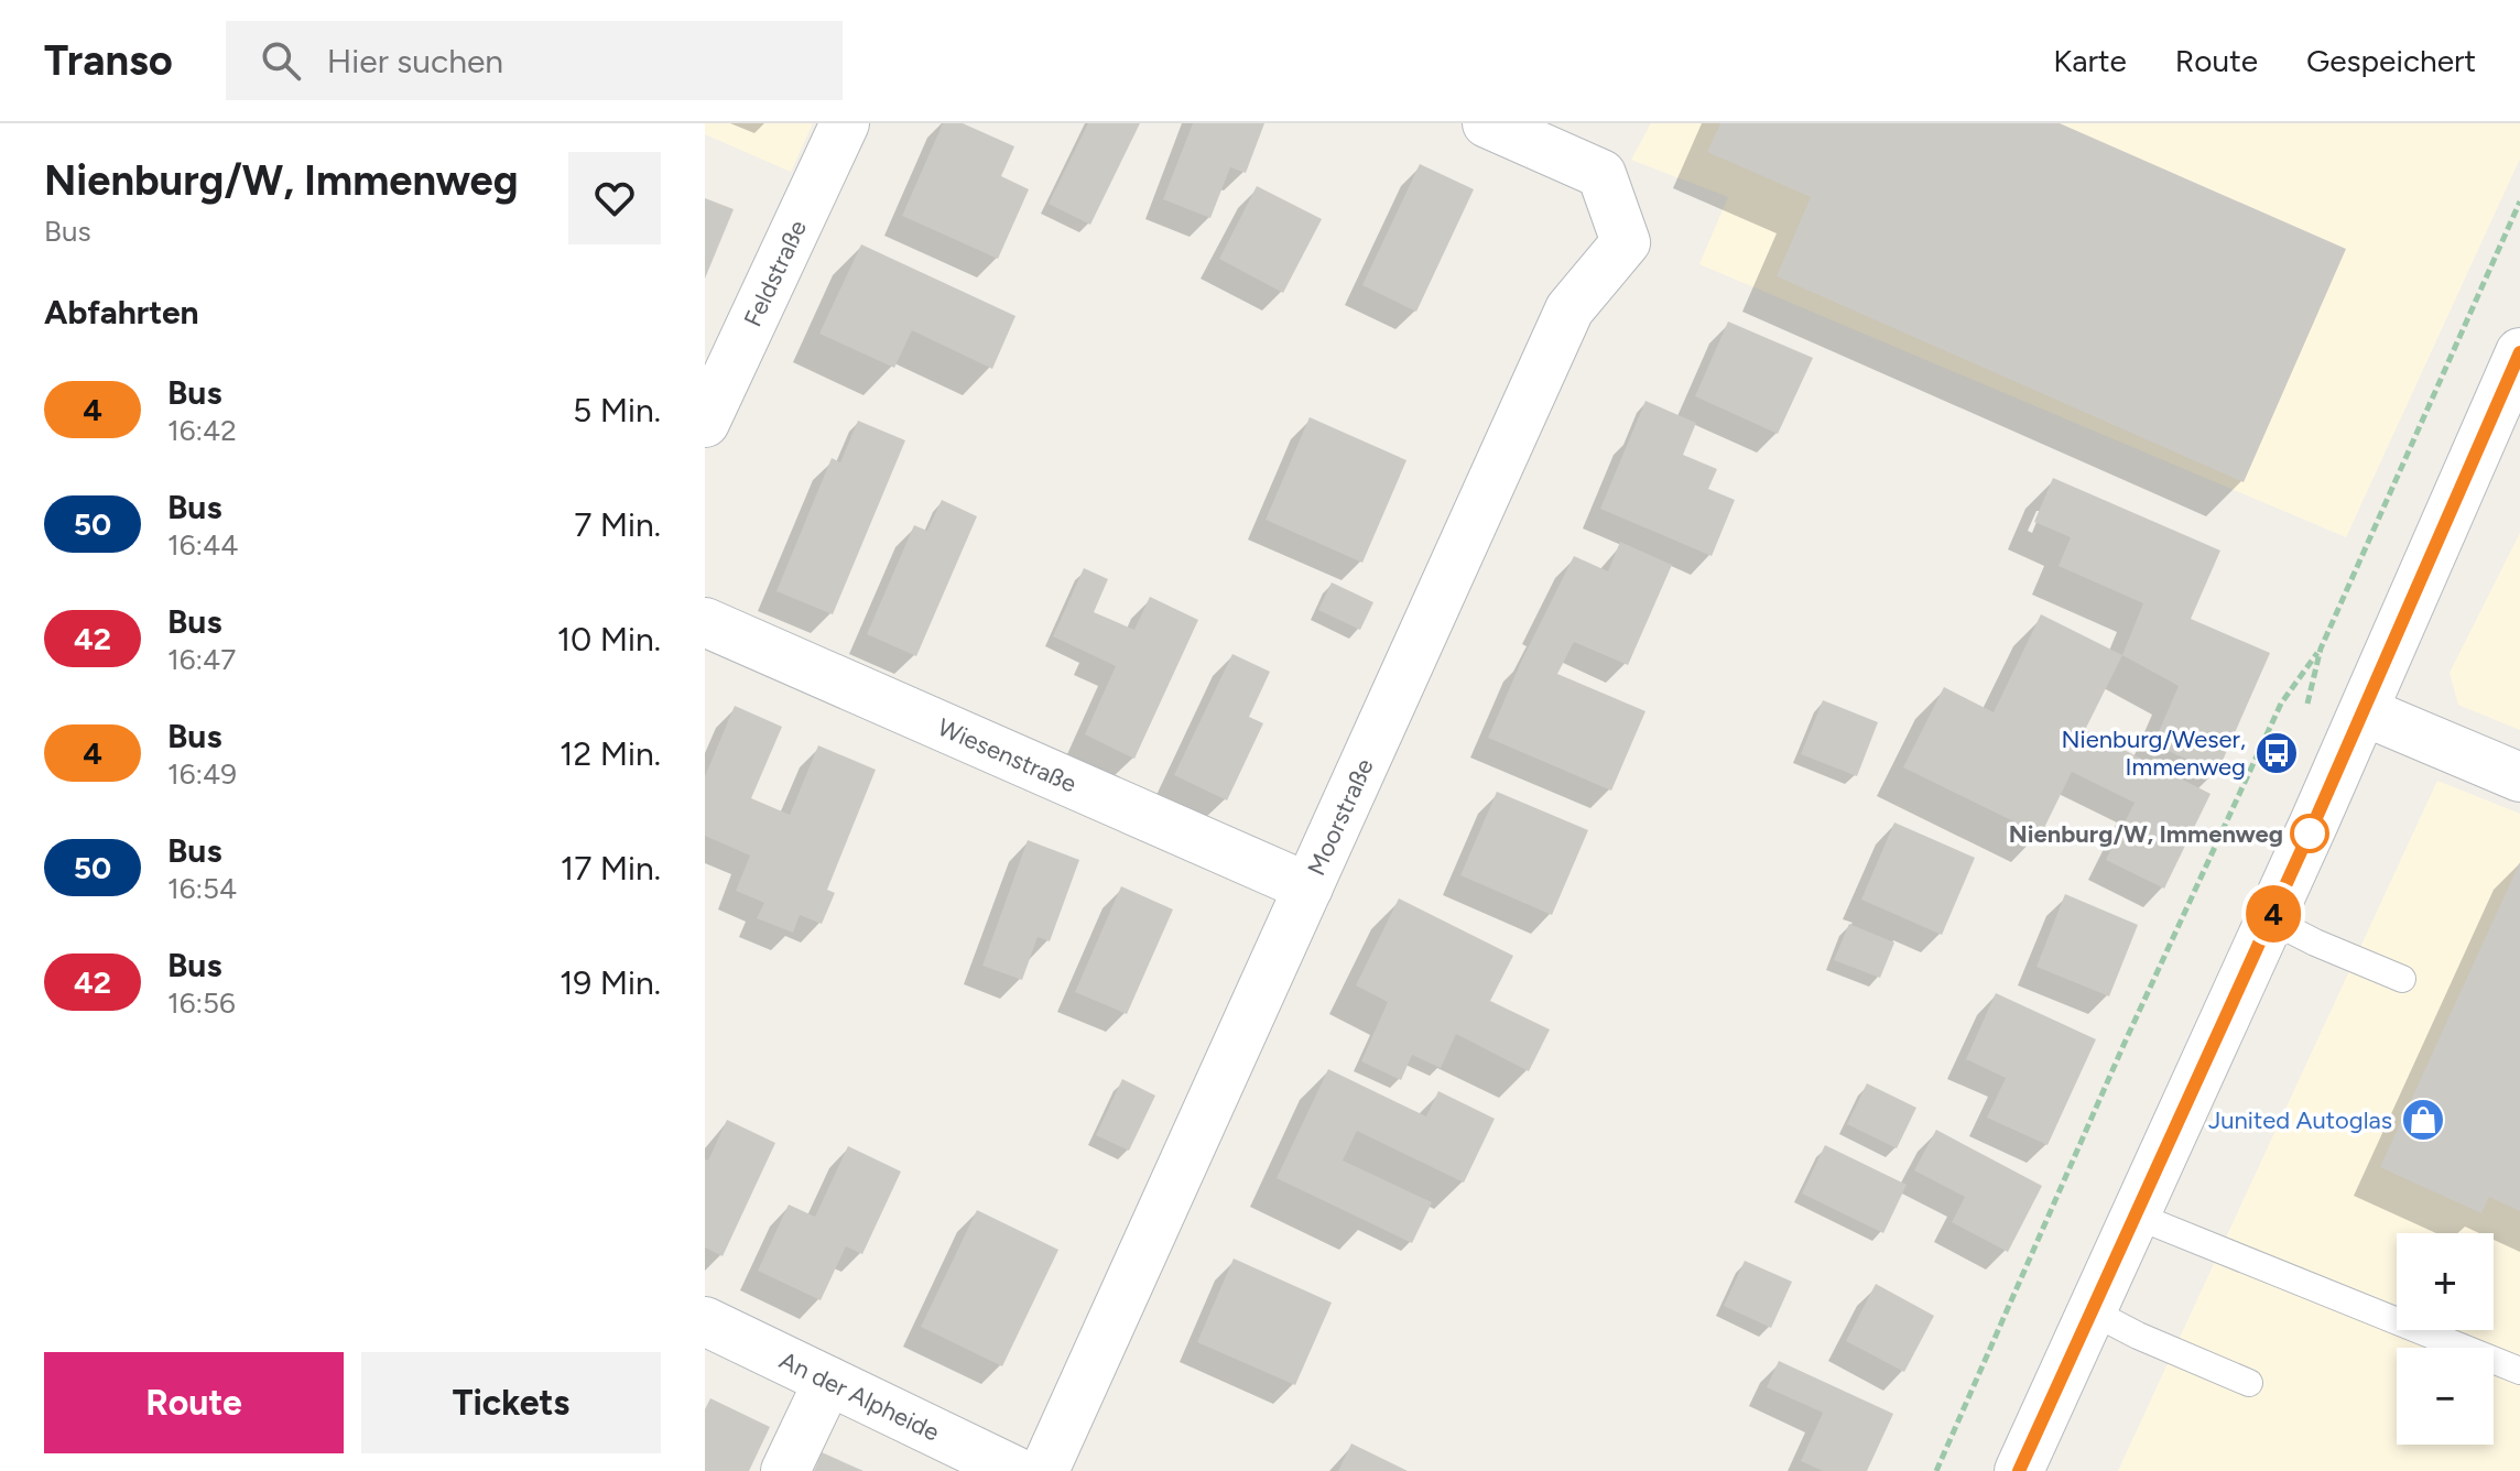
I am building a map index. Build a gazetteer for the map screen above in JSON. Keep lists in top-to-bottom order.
{
  "streets": {
    "street": [
      "Feldstraße",
      "Wiesenstraße",
      "Moorstraße",
      "An der Alpheide"
    ]
  },
  "crossings": [
    ["Wiesenstraße", "Moorstraße"]
  ],
  "places": {
    "bus stop": ["Nienburg/Weser, Immenweg"],
    "other": ["Nienburg/W, Immenweg"],
    "shop": ["Junited Autoglas"]
  },
  "lines": ["bus line 4"],
  "page": {
    "header": "Transo",
    "search": "Hier suchen",
    "nav": ["Karte", "Route", "Gespeichert"],
    "heading": [
      ["Nienburg/W, Immenweg", "Bus"],
      "Abfahrten"
    ],
    "on_map": "4",
    "list": [
      {
        "mark": "4",
        "name": "Bus",
        "note": "16:42",
        "value": "5 Min."
      },
      {
        "mark": "50",
        "name": "Bus",
        "note": "16:44",
        "value": "7 Min."
      },
      {
        "mark": "42",
        "name": "Bus",
        "note": "16:47",
        "value": "10 Min."
      },
      {
        "mark": "4",
        "name": "Bus",
        "note": "16:49",
        "value": "12 Min."
      },
      {
        "mark": "50",
        "name": "Bus",
        "note": "16:54",
        "value": "17 Min."
      },
      {
        "mark": "42",
        "name": "Bus",
        "note": "16:56",
        "value": "19 Min."
      }
    ],
    "map_buttons": ["+", "−"],
    "buttons": ["Route", "Tickets"]
  }
}
